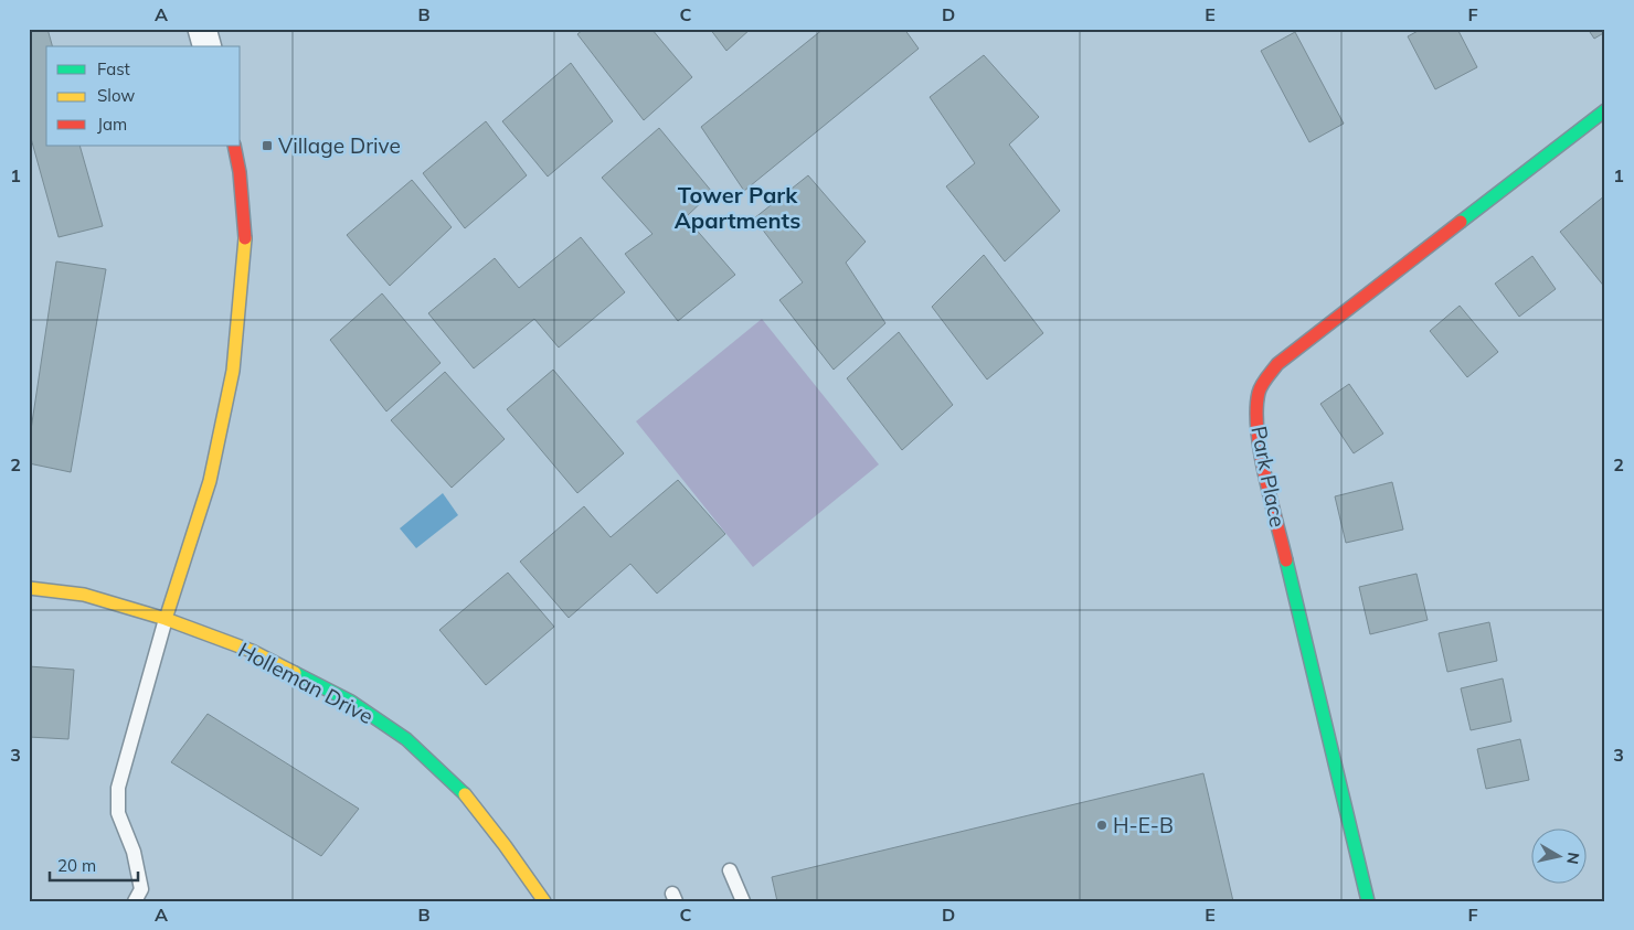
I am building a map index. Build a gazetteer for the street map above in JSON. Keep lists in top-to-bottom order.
{
  "streets": {
    "street": ["Park Place", "Holleman Drive"]
  },
  "districts": ["Tower Park Apartments"],
  "places": {
    "transit": ["Village Drive"],
    "other": ["H-E-B"]
  },
  "legend": ["Fast", "Slow", "Jam"],
  "scale_bar": "20 m",
  "north": "right",
  "grid": {
    "columns": [
      "A",
      "B",
      "C",
      "D",
      "E",
      "F"
    ],
    "rows": ["1", "2", "3"]
  }
}
